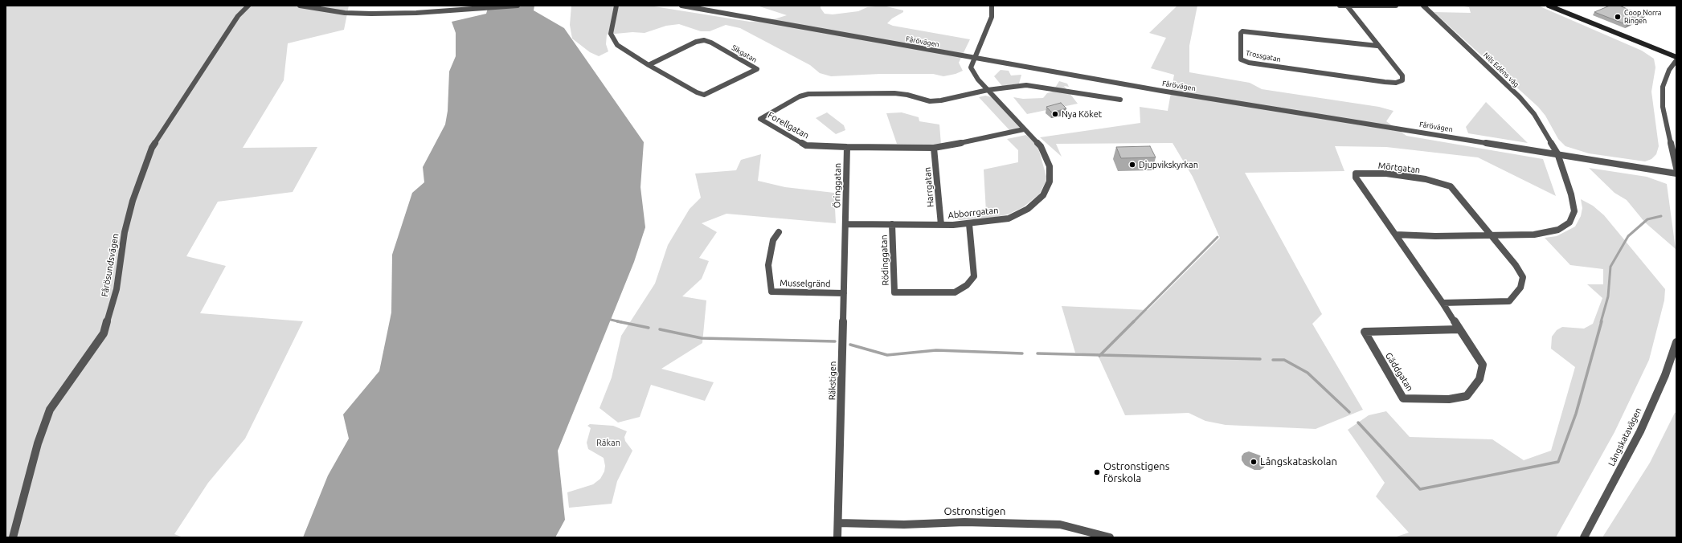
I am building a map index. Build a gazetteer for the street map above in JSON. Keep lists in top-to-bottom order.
{
  "streets": {
    "street": [
      "Fårövägen",
      "Sikgatan",
      "Trossgatan",
      "Nils Edéns väg",
      "Forellgatan",
      "Mörtgatan",
      "Öringgatan",
      "Harrgatan",
      "Abborrgatan",
      "Rödinggatan",
      "Fårösundsvägen",
      "Musselgränd",
      "Gäddgatan",
      "Räkstigen",
      "Långskatavägen",
      "Ostronstigen"
    ]
  },
  "crossings": [
    ["Fårövägen", "Nils Edéns väg"],
    ["Fårövägen", "Abborrgatan"],
    ["Forellgatan", "Öringgatan"],
    ["Forellgatan", "Harrgatan"],
    ["Forellgatan", "Abborrgatan"],
    ["Mörtgatan", "Gäddgatan"],
    ["Öringgatan", "Abborrgatan"],
    ["Öringgatan", "Räkstigen"],
    ["Harrgatan", "Abborrgatan"],
    ["Abborrgatan", "Rödinggatan"],
    ["Abborrgatan", "Räkstigen"],
    ["Musselgränd", "Räkstigen"],
    ["Räkstigen", "Ostronstigen"]
  ],
  "parks": ["Räkan"],
  "places": [
    "Coop Norra Ringen",
    "Nya Köket",
    "Djupvikskyrkan",
    "Långskataskolan",
    "Ostronstigens förskola"
  ]
}
